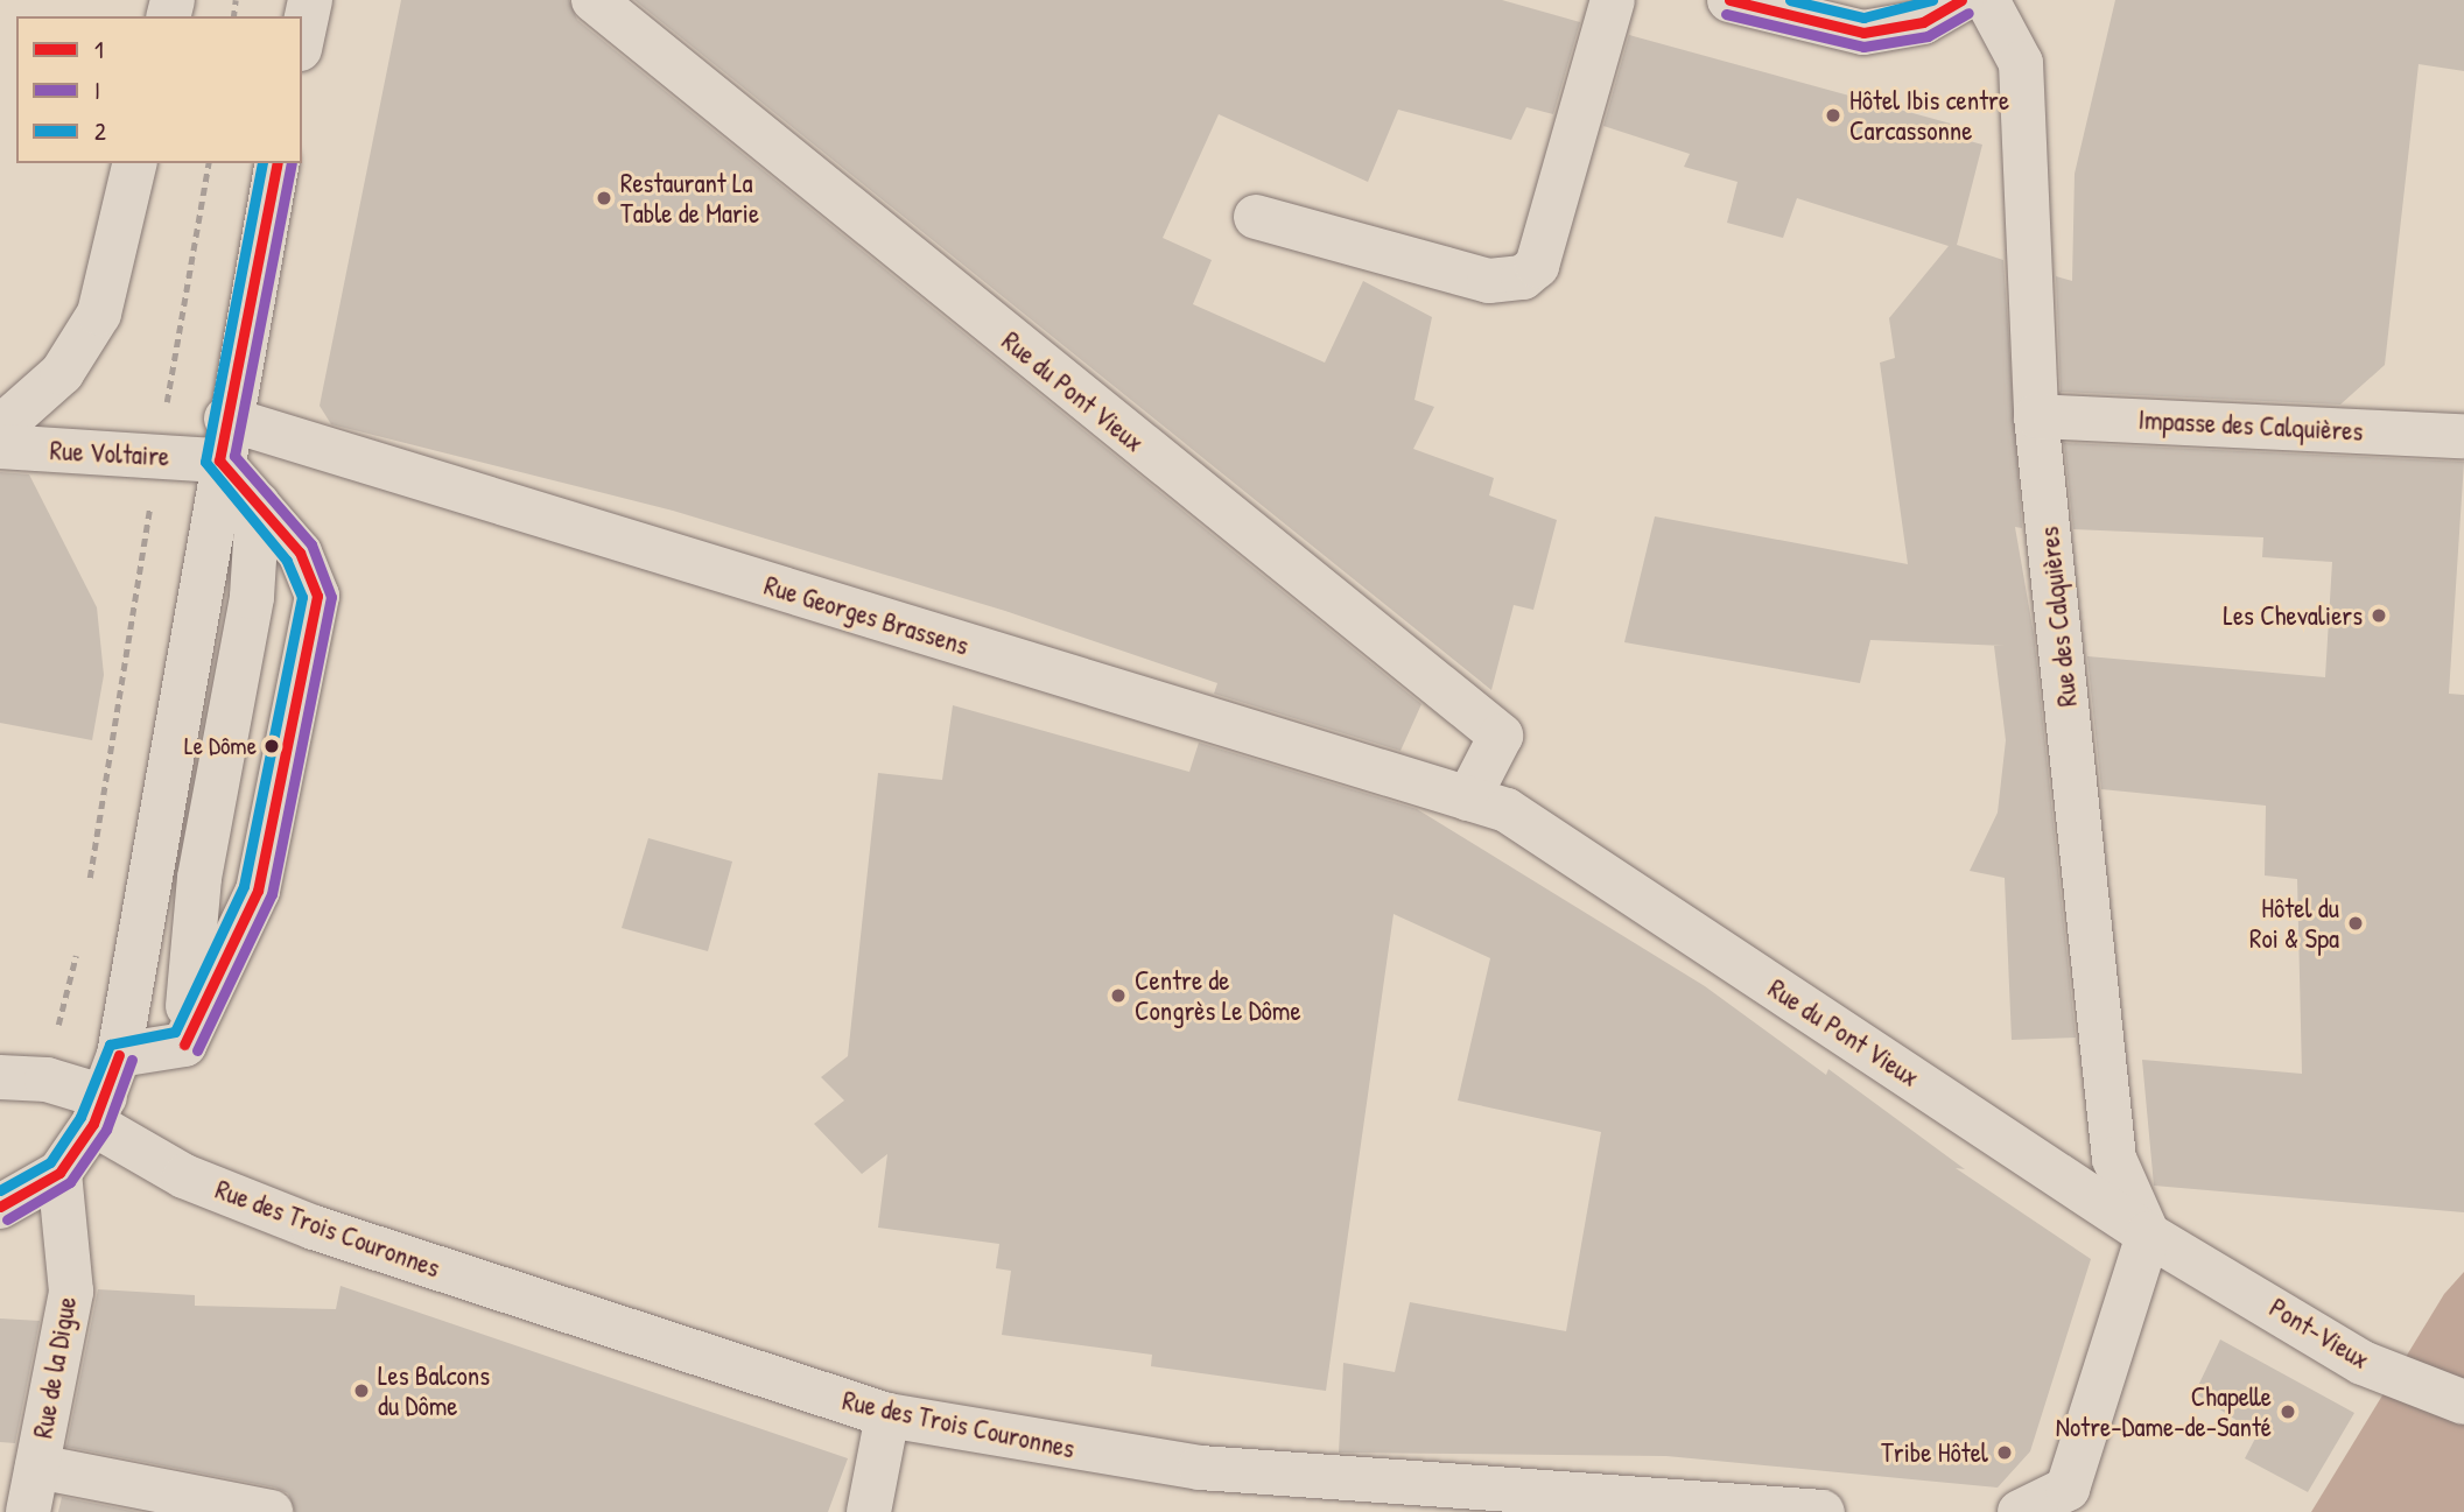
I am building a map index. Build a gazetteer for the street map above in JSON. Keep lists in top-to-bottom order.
{
  "streets": {
    "street": [
      "Rue du Pont Vieux",
      "Impasse des Calquières",
      "Rue Voltaire",
      "Rue Georges Brassens",
      "Rue des Calquières",
      "Rue des Trois Couronnes",
      "Pont-Vieux",
      "Rue de la Digue"
    ]
  },
  "crossings": [
    ["Rue du Pont Vieux", "Rue Georges Brassens"],
    ["Rue du Pont Vieux", "Rue des Calquières"],
    ["Rue du Pont Vieux", "Pont-Vieux"],
    ["Impasse des Calquières", "Rue des Calquières"],
    ["Rue Voltaire", "Rue Georges Brassens"],
    ["Rue des Calquières", "Pont-Vieux"]
  ],
  "places": [
    "Hôtel Ibis centre Carcassonne",
    "Restaurant La Table de Marie",
    "Les Chevaliers",
    "Le Dôme",
    "Hôtel du Roi & Spa",
    "Centre de Congrès Le Dôme",
    "Les Balcons du Dôme",
    "Chapelle Notre-Dame-de-Santé",
    "Tribe Hôtel"
  ],
  "lines": ["transit line 1", "transit line 2", "transit line I"],
  "legend": ["1", "I", "2"]
}
